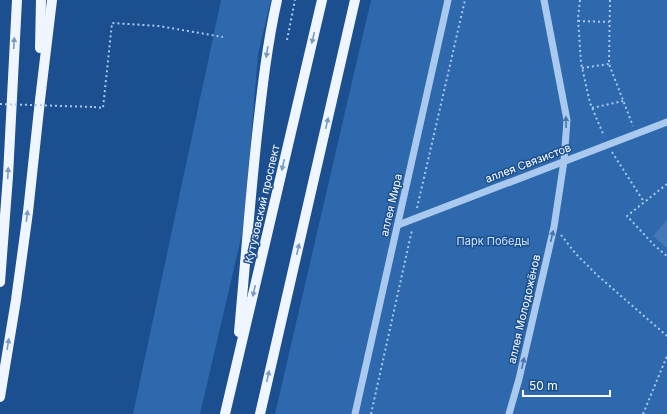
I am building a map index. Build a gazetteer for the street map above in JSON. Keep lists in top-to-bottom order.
{
  "streets": {
    "main road": ["Кутузовский проспект"],
    "street": ["аллея Связистов", "аллея Мира", "аллея Молодожёнов"]
  },
  "crossings": [
    ["аллея Связистов", "аллея Мира"],
    ["аллея Связистов", "аллея Молодожёнов"]
  ],
  "one_way": ["аллея Молодожёнов"],
  "parks": ["Парк Победы"],
  "scale_bar": "50 m"
}
